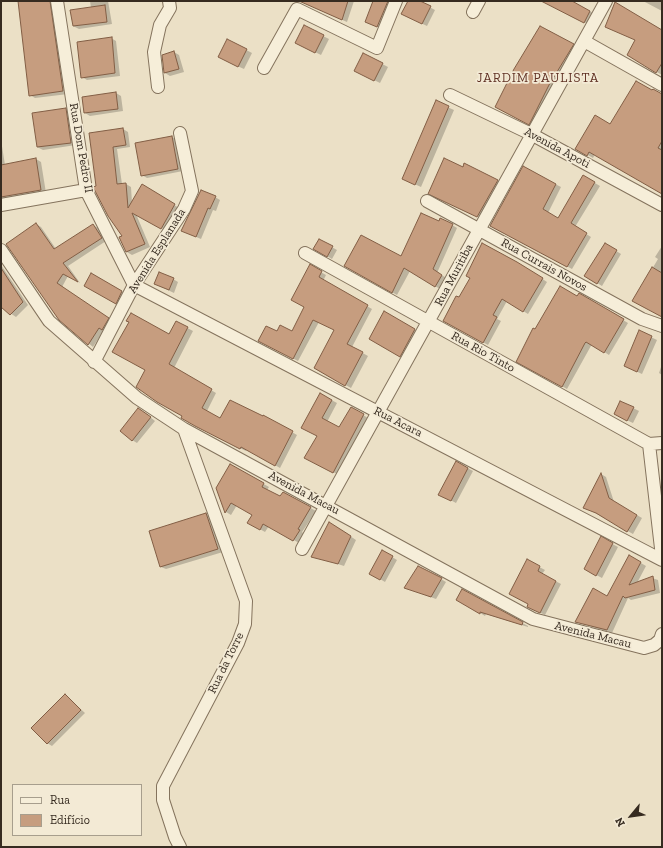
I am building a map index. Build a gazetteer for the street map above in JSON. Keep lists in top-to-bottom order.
{
  "streets": {
    "street": [
      "Rua Dom Pedro II",
      "Avenida Apoti",
      "Avenida Esplanada",
      "Rua Currais Novos",
      "Rua Muritiba",
      "Rua Rio Tinto",
      "Rua Acara",
      "Avenida Macau",
      "Rua da Torre"
    ]
  },
  "crossings": [
    ["Rua Dom Pedro II", "Avenida Esplanada"],
    ["Rua Dom Pedro II", "Rua Acara"],
    ["Avenida Apoti", "Rua Muritiba"],
    ["Avenida Esplanada", "Rua Acara"],
    ["Avenida Esplanada", "Avenida Macau"],
    ["Rua Currais Novos", "Rua Muritiba"],
    ["Rua Muritiba", "Rua Rio Tinto"],
    ["Rua Muritiba", "Rua Acara"],
    ["Rua Muritiba", "Avenida Macau"],
    ["Avenida Macau", "Rua da Torre"]
  ],
  "districts": ["JARDIM PAULISTA"],
  "legend": ["Rua", "Edifício"],
  "north": "bottom left"
}
